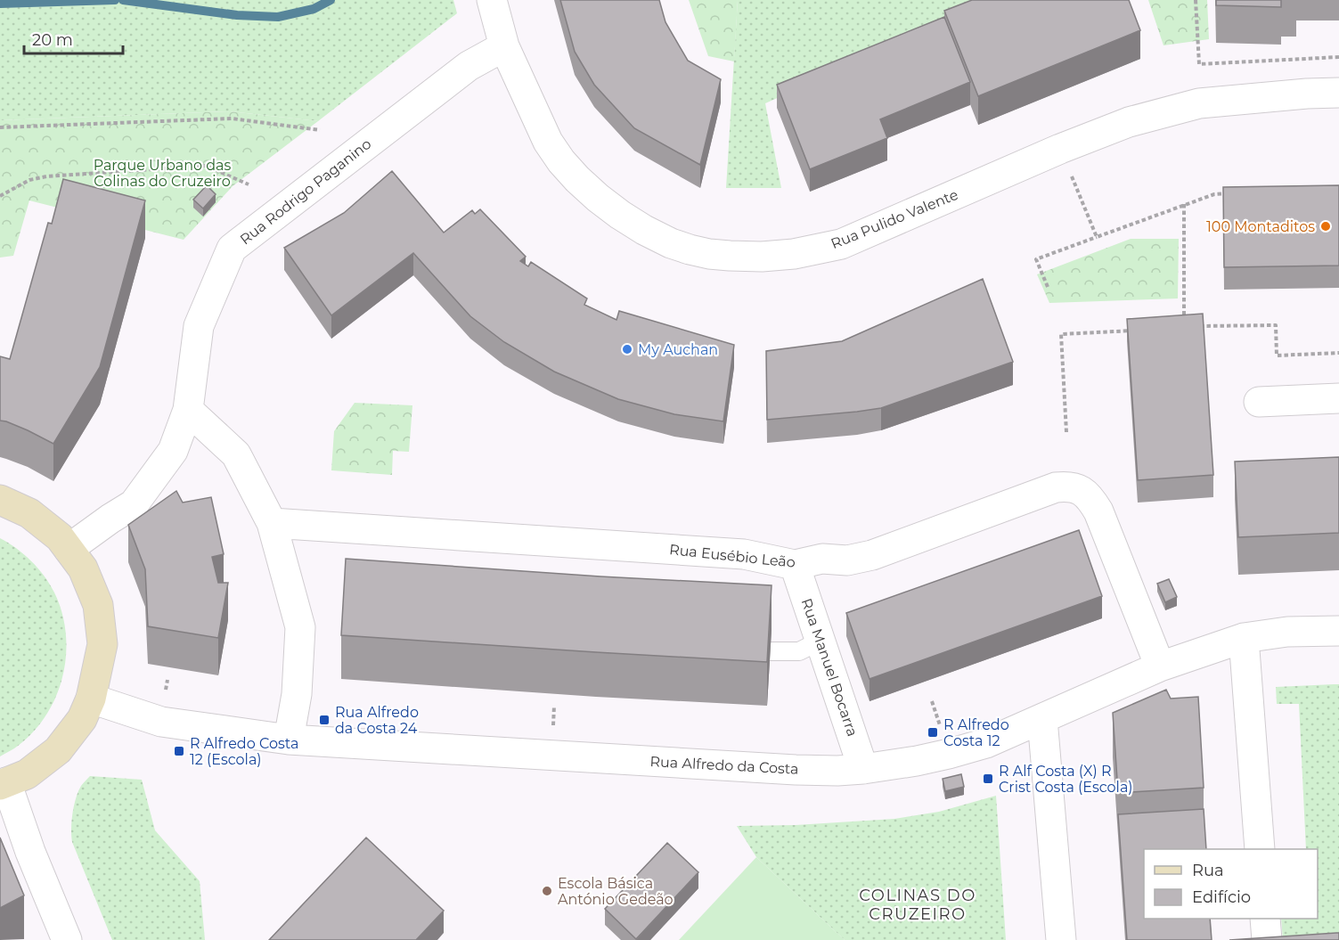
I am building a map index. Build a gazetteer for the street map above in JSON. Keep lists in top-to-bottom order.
{
  "streets": {
    "street": [
      "Rua Rodrigo Paganino",
      "Rua Pulido Valente",
      "Rua Eusébio Leão",
      "Rua Manuel Bocarra",
      "Rua Alfredo da Costa"
    ]
  },
  "crossings": [
    ["Rua Rodrigo Paganino", "Rua Pulido Valente"],
    ["Rua Eusébio Leão", "Rua Manuel Bocarra"],
    ["Rua Eusébio Leão", "Rua Alfredo da Costa"],
    ["Rua Manuel Bocarra", "Rua Alfredo da Costa"]
  ],
  "districts": ["COLINAS DO CRUZEIRO"],
  "parks": ["Parque Urbano das Colinas do Cruzeiro"],
  "places": {
    "other": ["100 Montaditos", "My Auchan", "Escola Básica António Gedeão"],
    "transit": [
      "Rua Alfredo da Costa 24",
      "R Alfredo Costa 12",
      "R Alfredo Costa 12 (Escola)",
      "R Alf Costa (X) R Crist Costa (Escola)"
    ]
  },
  "legend": ["Rua", "Edifício"],
  "scale_bar": "20 m"
}
